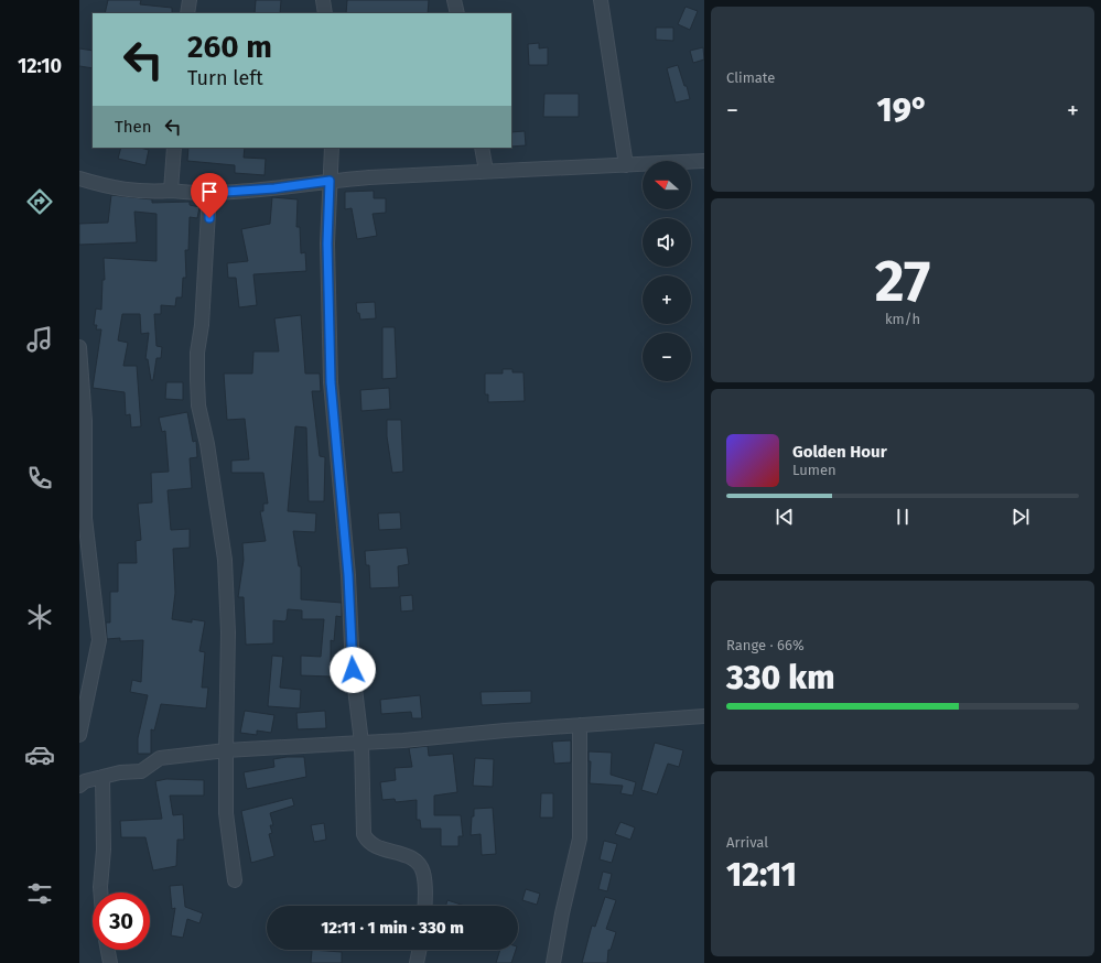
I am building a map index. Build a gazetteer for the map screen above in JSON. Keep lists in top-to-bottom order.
{
  "north": "left",
  "page": {
    "tabs": "12:10",
    "tile": [
      "Climate",
      ["27", "km/h"],
      ["Range · 66%", "330 km"],
      ["Arrival", "12:11"]
    ],
    "turn": ["260 m", "Turn left"],
    "heat": ["−", "19°", "+"],
    "then": "Then",
    "map_buttons": ["+", "−"],
    "song": ["Golden Hour", "Lumen"],
    "limit": "30",
    "trip": "12:11 · 1 min · 330 m"
  }
}
